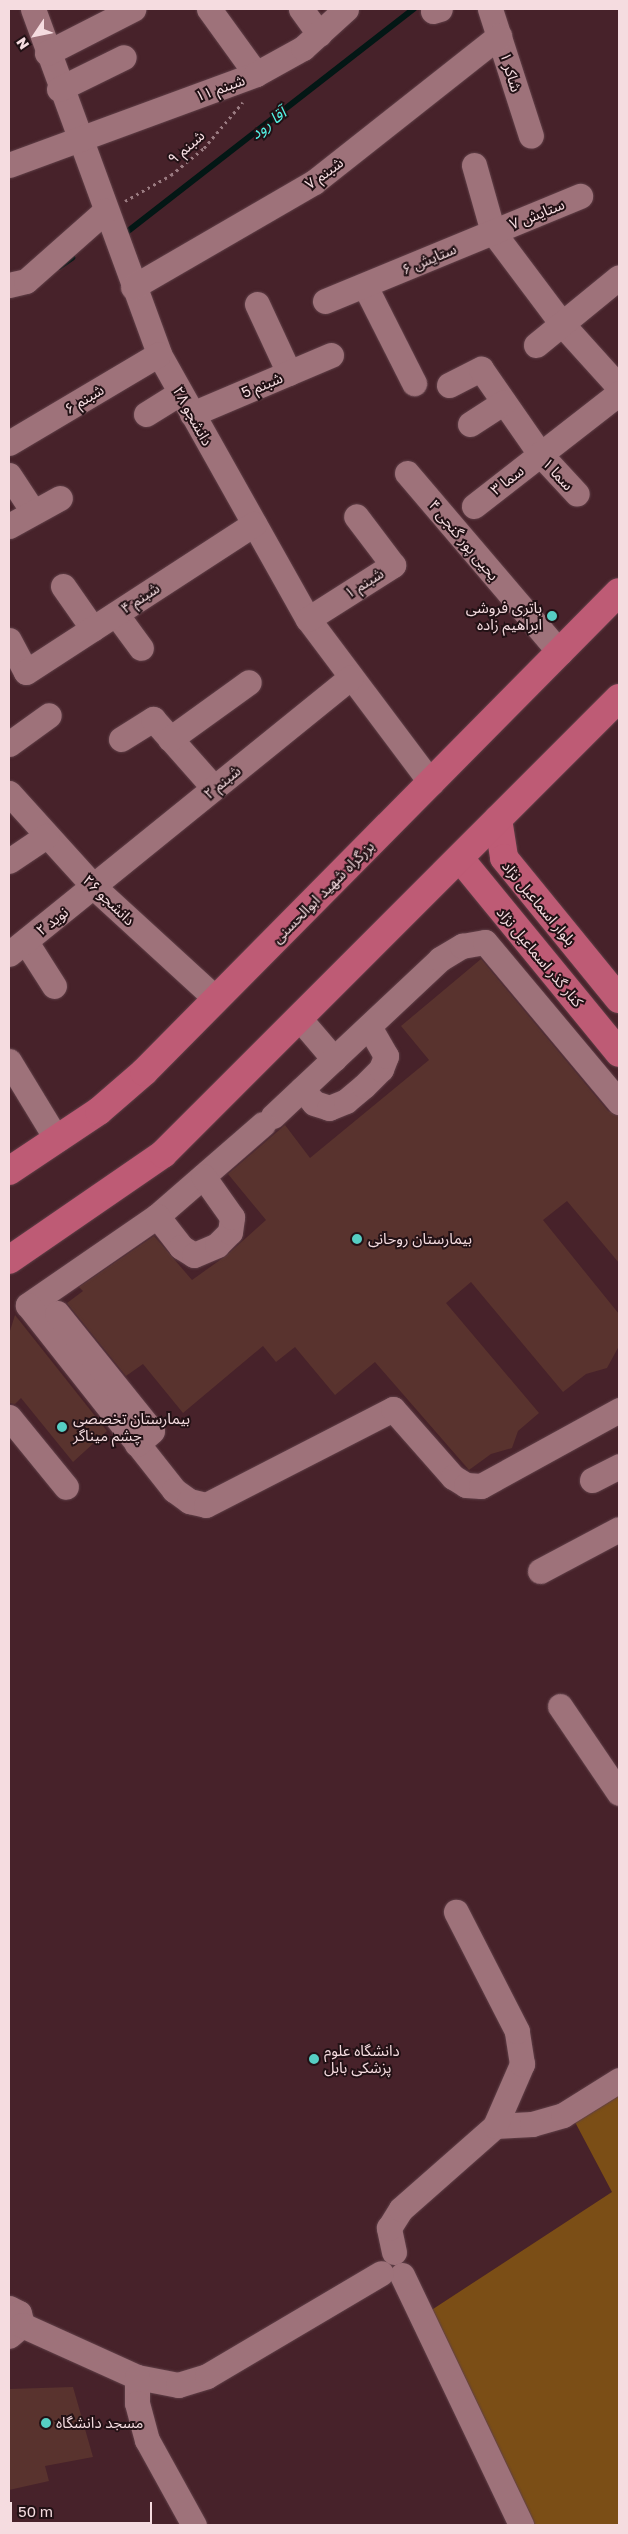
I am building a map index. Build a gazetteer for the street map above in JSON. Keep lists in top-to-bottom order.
{
  "streets": {
    "main road": ["بزرگراه شهید ابوالحسنی", "بلوار اسماعیل نژاد", "کنار گذر اسماعیل نژاد"],
    "street": [
      "شاکر ۱",
      "شبنم ۱۱",
      "شبنم ۷",
      "ستایش ۷",
      "ستایش ۶",
      "شبنم 5",
      "شبنم ۶",
      "دانشجو ۲۸",
      "سما ۱",
      "سما ۳",
      "یحیی پور گنجی ۴",
      "شبنم ۱",
      "شبنم ۴",
      "شبنم ۲",
      "دانشجو ۲۶",
      "نوید ۲"
    ],
    "path": ["شبنم ۹"]
  },
  "crossings": [
    ["شاکر ۱", "شبنم ۷"],
    ["شبنم ۱۱", "شبنم ۹"],
    ["شبنم ۱۱", "دانشجو ۲۸"],
    ["شبنم ۹", "دانشجو ۲۸"],
    ["شبنم ۷", "دانشجو ۲۸"],
    ["ستایش ۷", "ستایش ۶"],
    ["شبنم 5", "دانشجو ۲۸"],
    ["شبنم ۶", "دانشجو ۲۸"],
    ["دانشجو ۲۸", "شبنم ۱"],
    ["دانشجو ۲۸", "شبنم ۴"],
    ["دانشجو ۲۸", "شبنم ۲"],
    ["دانشجو ۲۸", "بزرگراه شهید ابوالحسنی"],
    ["سما ۱", "سما ۳"],
    ["یحیی پور گنجی ۴", "بزرگراه شهید ابوالحسنی"],
    ["شبنم ۲", "دانشجو ۲۶"],
    ["شبنم ۲", "نوید ۲"],
    ["بزرگراه شهید ابوالحسنی", "دانشجو ۲۶"],
    ["دانشجو ۲۶", "نوید ۲"],
    ["بلوار اسماعیل نژاد", "کنار گذر اسماعیل نژاد"]
  ],
  "water": ["آقا رود"],
  "places": [
    "باتری فروشی ابراهیم زاده",
    "بیمارستان روحانی",
    "بیمارستان تخصصی چشم میناگر",
    "دانشگاه علوم پزشکی بابل",
    "مسجد دانشگاه"
  ],
  "scale_bar": "50 m",
  "north": "bottom left"
}
